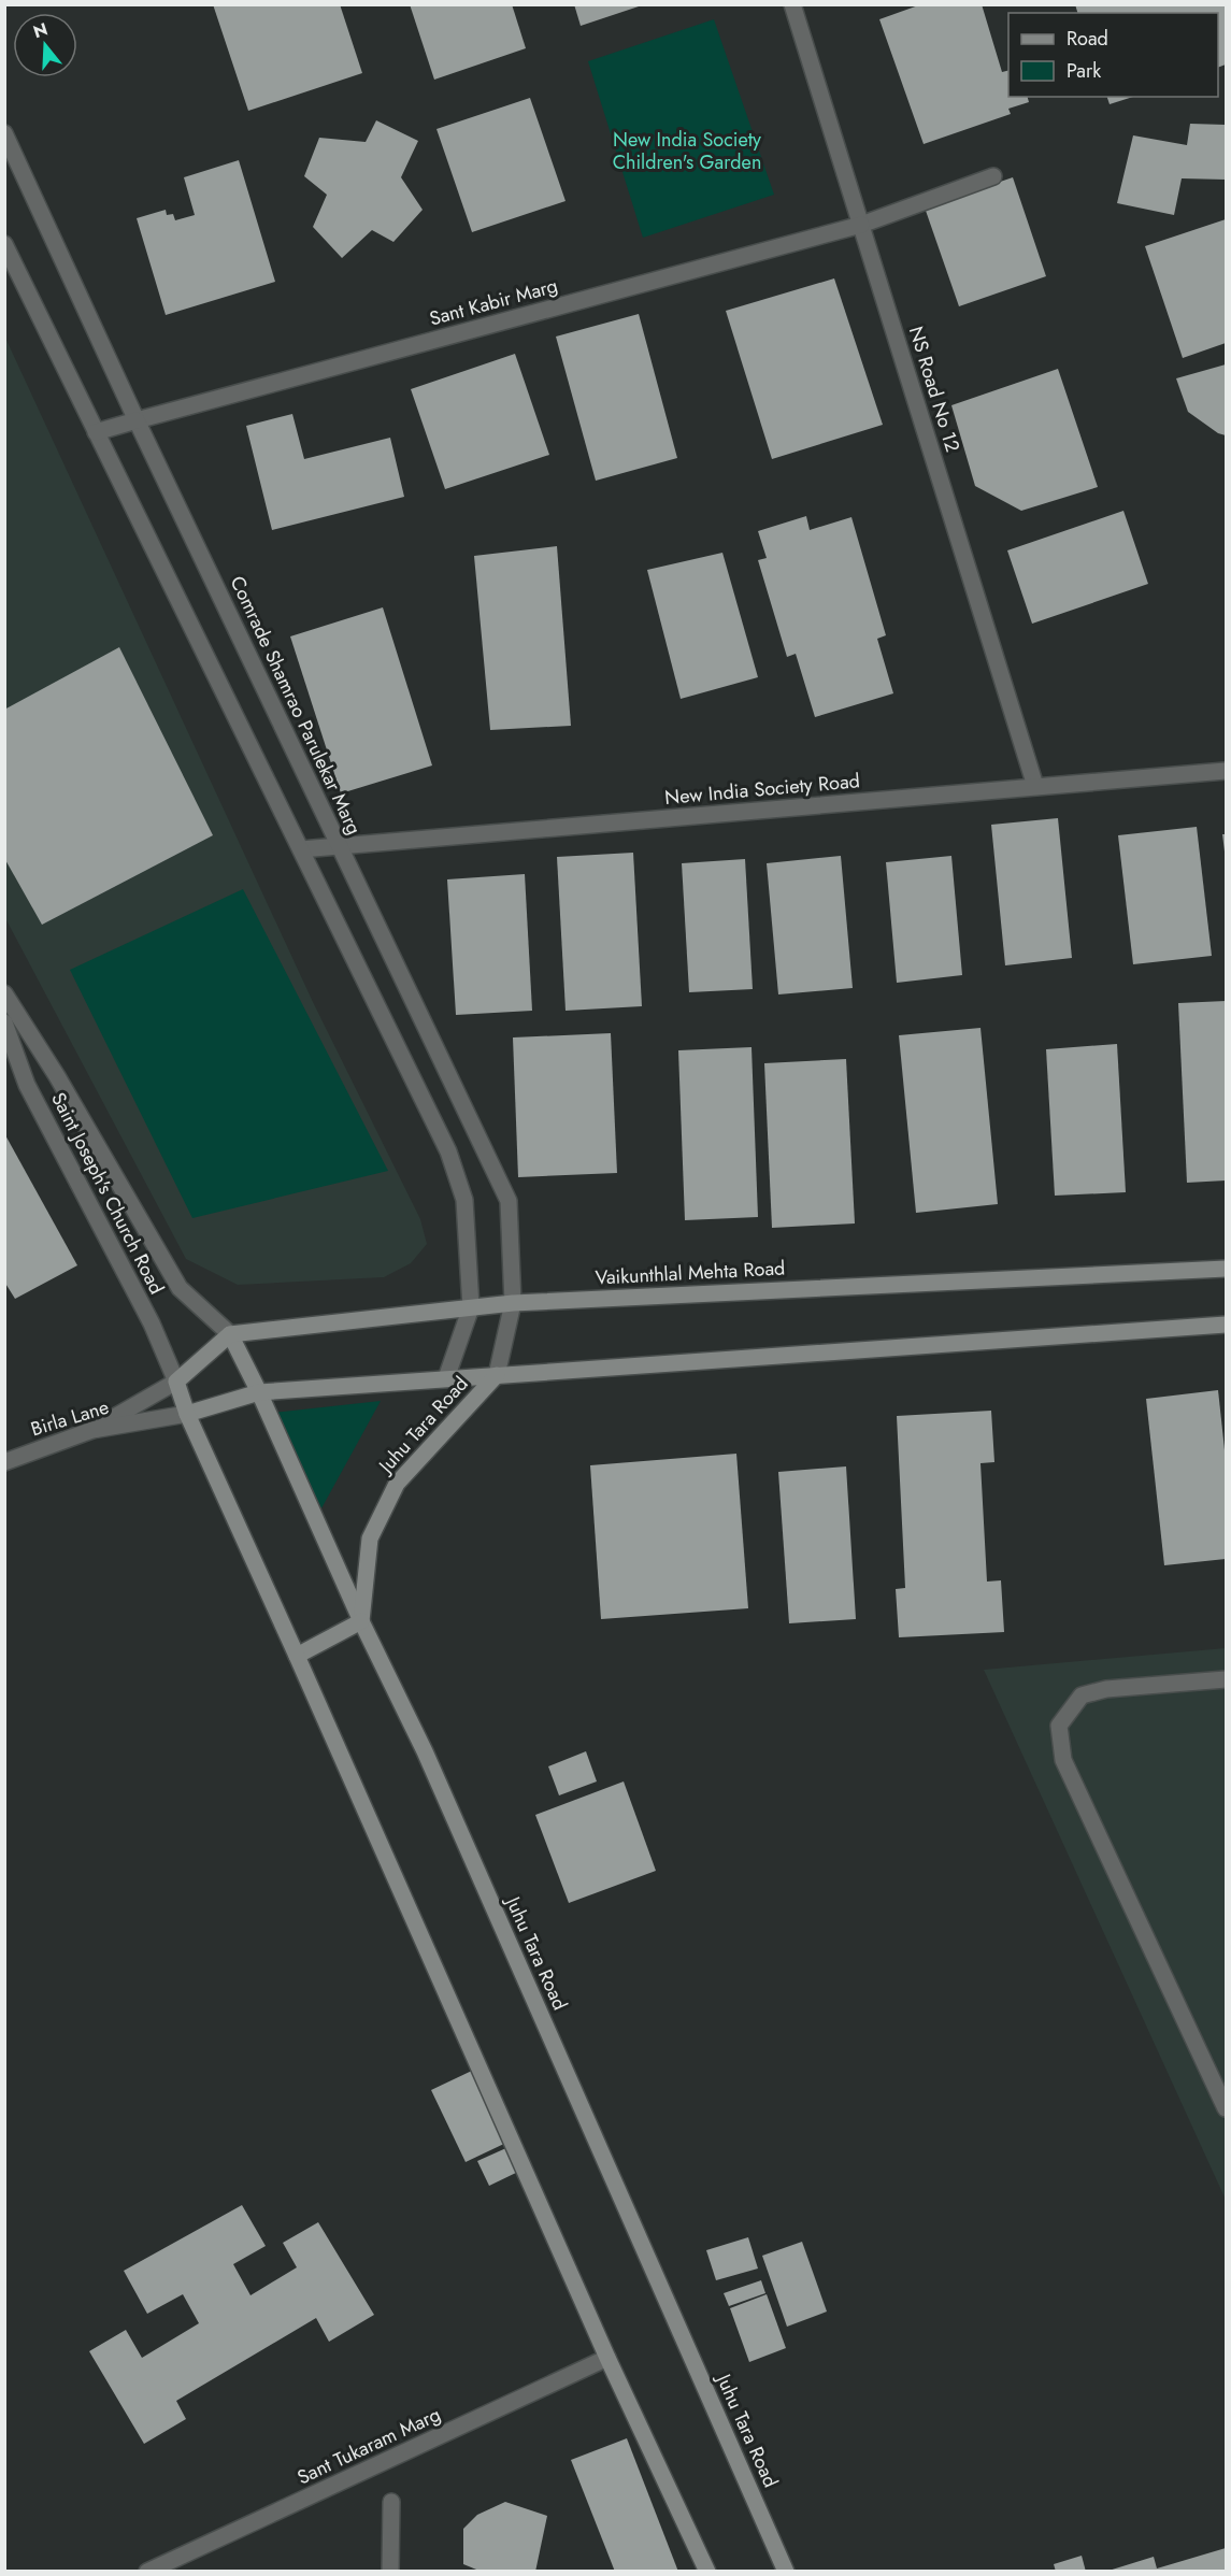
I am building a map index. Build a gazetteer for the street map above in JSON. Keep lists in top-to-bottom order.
{
  "streets": {
    "main road": ["Vaikunthlal Mehta Road", "Juhu Tara Road"],
    "street": [
      "Sant Kabir Marg",
      "NS Road No 12",
      "Comrade Shamrao Parulekar Marg",
      "New India Society Road",
      "Saint Joseph's Church Road",
      "Birla Lane",
      "Sant Tukaram Marg"
    ]
  },
  "crossings": [
    ["Sant Kabir Marg", "NS Road No 12"],
    ["Sant Kabir Marg", "Comrade Shamrao Parulekar Marg"],
    ["NS Road No 12", "New India Society Road"],
    ["Comrade Shamrao Parulekar Marg", "New India Society Road"],
    ["Comrade Shamrao Parulekar Marg", "Vaikunthlal Mehta Road"],
    ["Comrade Shamrao Parulekar Marg", "Juhu Tara Road"]
  ],
  "parks": ["New India Society Children's Garden"],
  "legend": ["Road", "Park"],
  "north": "top"
}
